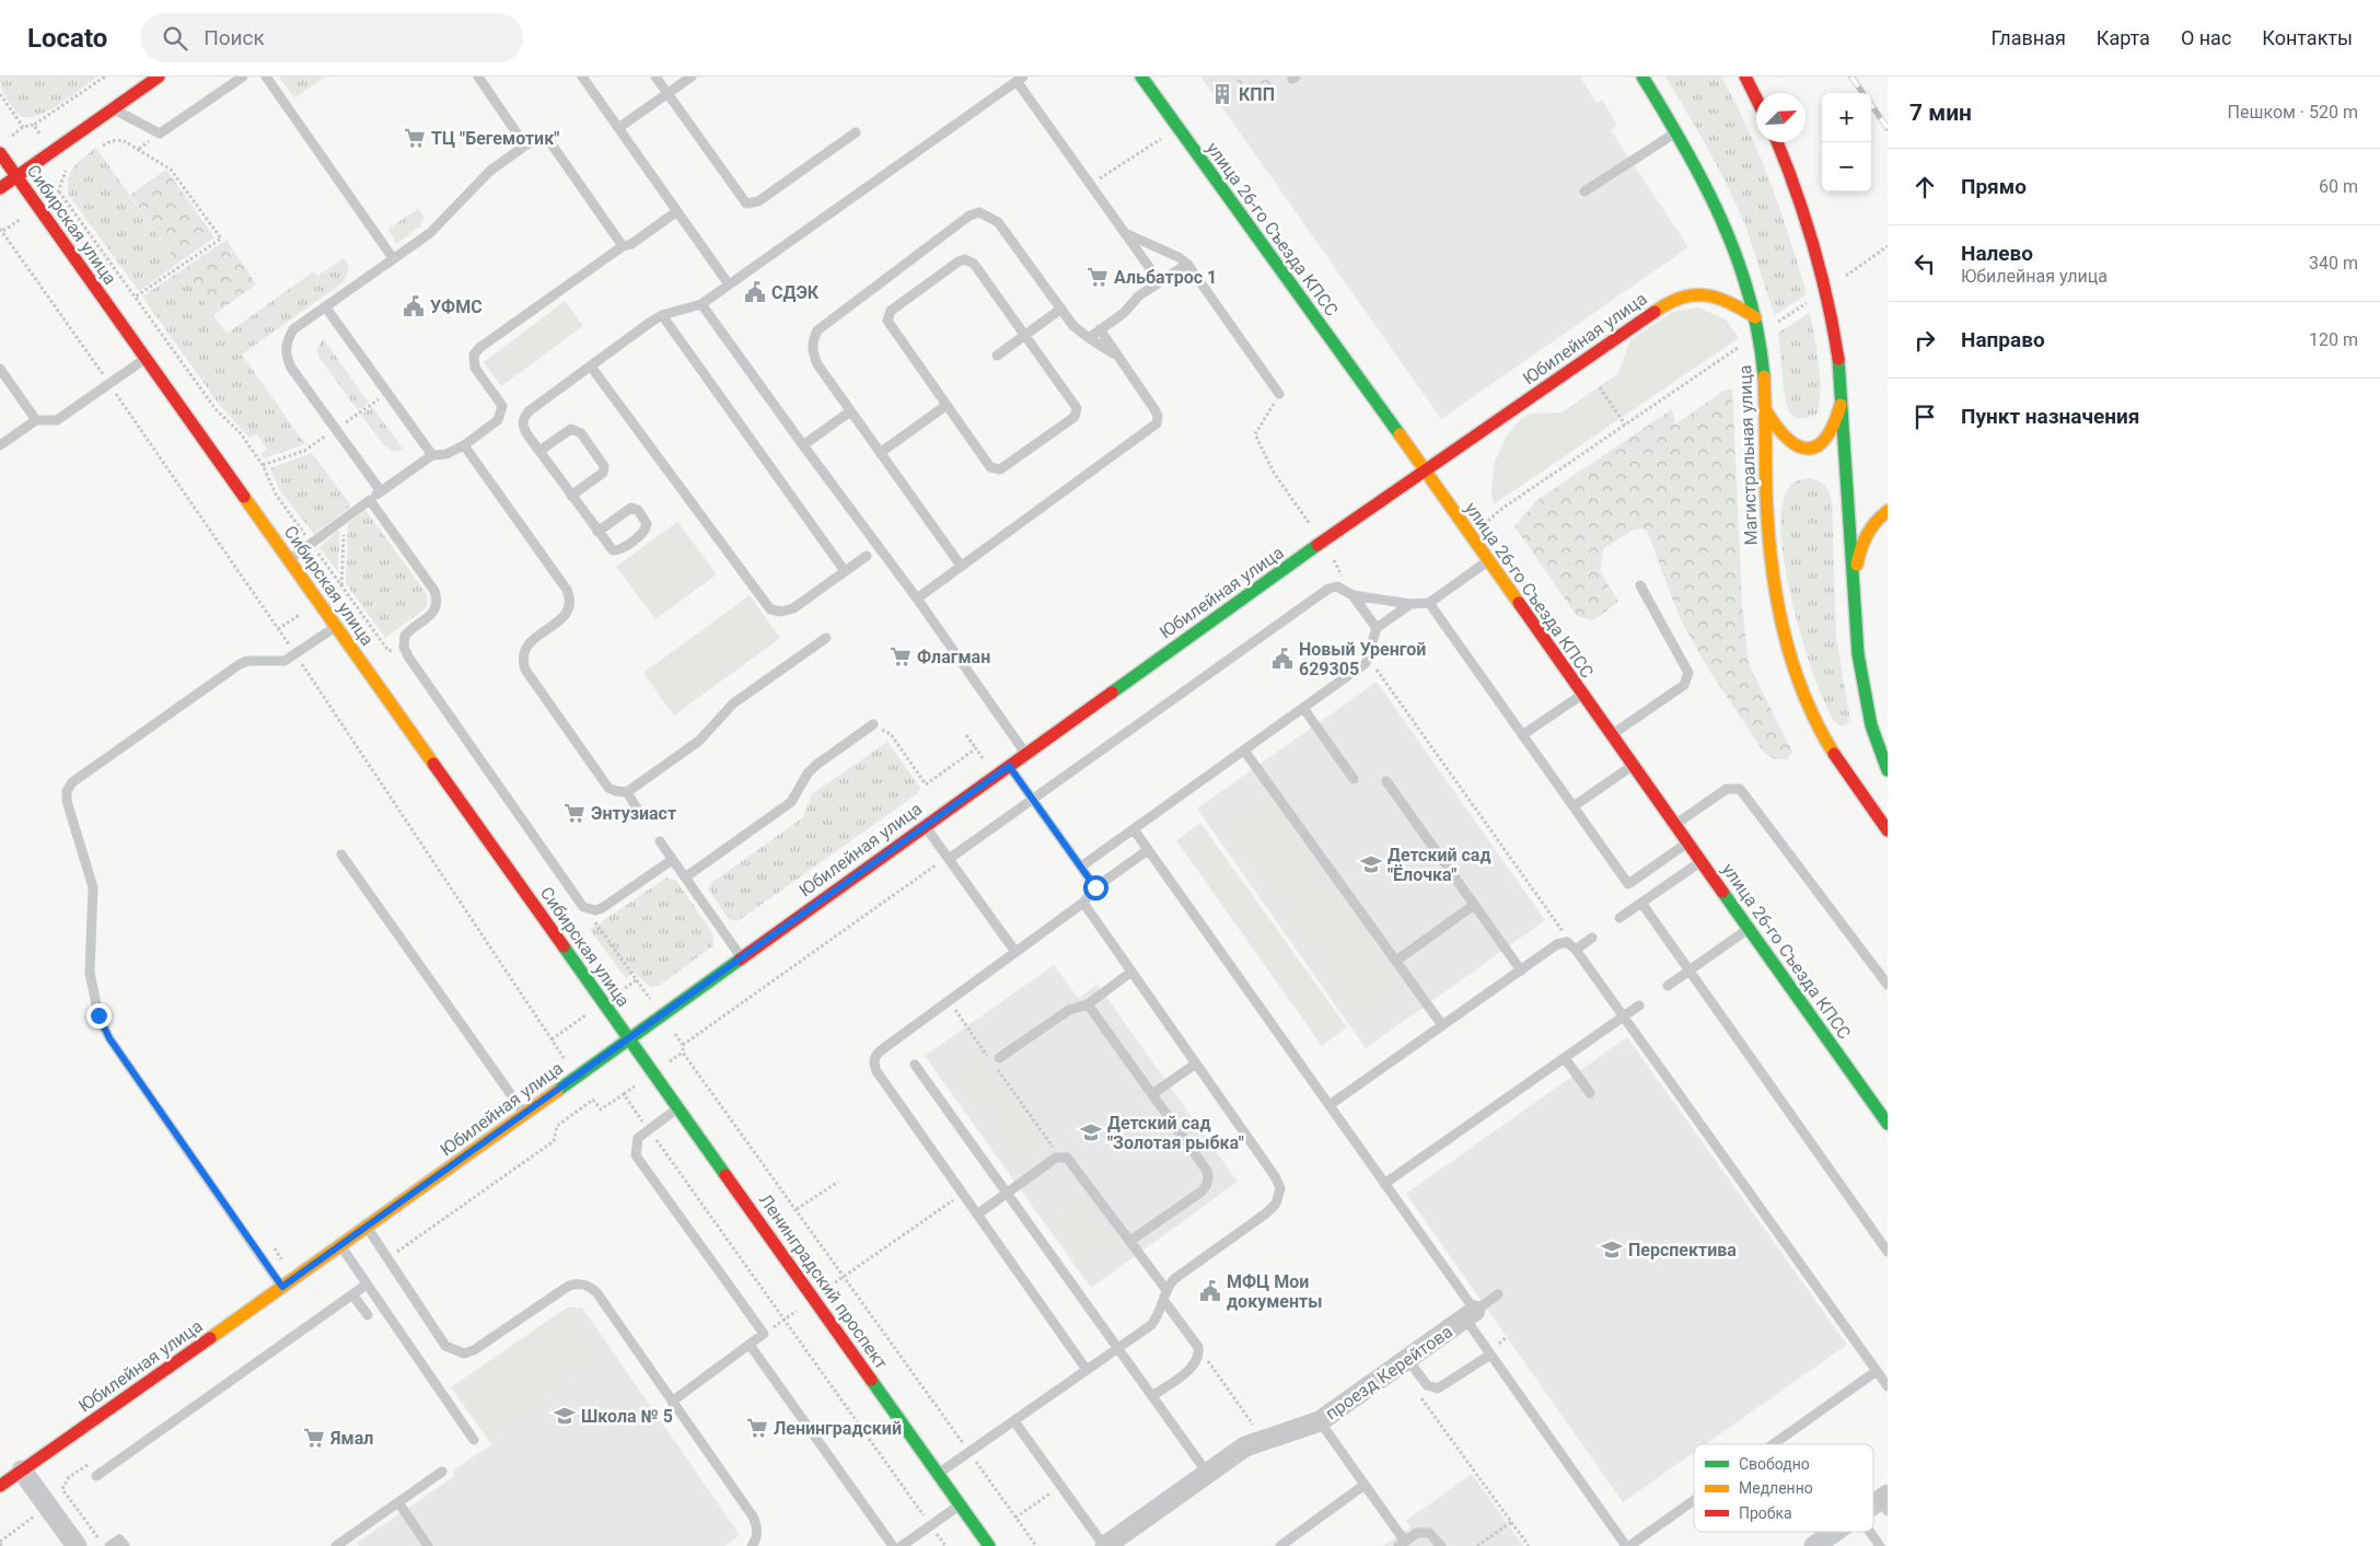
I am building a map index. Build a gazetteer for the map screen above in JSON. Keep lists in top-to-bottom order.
{
  "streets": {
    "main road": [
      "Сибирская улица",
      "улица 26-го Съезда КПСС",
      "Юбилейная улица",
      "Магистральная улица",
      "Ленинградский проспект"
    ],
    "street": ["проезд Керейтова"]
  },
  "crossings": [
    ["Сибирская улица", "Юбилейная улица"],
    ["Сибирская улица", "Ленинградский проспект"],
    ["улица 26-го Съезда КПСС", "Юбилейная улица"],
    ["Юбилейная улица", "Магистральная улица"],
    ["Юбилейная улица", "Ленинградский проспект"]
  ],
  "places": {
    "building": ["КПП"],
    "supermarket": [
      "ТЦ \"Бегемотик\"",
      "Альбатрос 1",
      "Флагман",
      "Энтузиаст",
      "Ленинградский",
      "Ямал"
    ],
    "public building": [
      "СДЭК",
      "УФМС",
      "Новый Уренгой 629305",
      "МФЦ Мои документы"
    ],
    "school or university": [
      "Детский сад \"Ёлочка\"",
      "Детский сад \"Золотая рыбка\"",
      "Перспектива",
      "Школа № 5"
    ]
  },
  "legend": ["Свободно", "Медленно", "Пробка"],
  "north": "top right",
  "page": {
    "header": "Locato",
    "search": "Поиск",
    "nav": [
      "Главная",
      "Карта",
      "О нас",
      "Контакты"
    ],
    "heading": ["7 мин", "Пешком · 520 m"],
    "map_buttons": ["+", "−"],
    "list": [
      ["Прямо", "60 m"],
      ["Налево", "Юбилейная улица", "340 m"],
      ["Направо", "120 m"],
      "Пункт назначения"
    ]
  }
}
